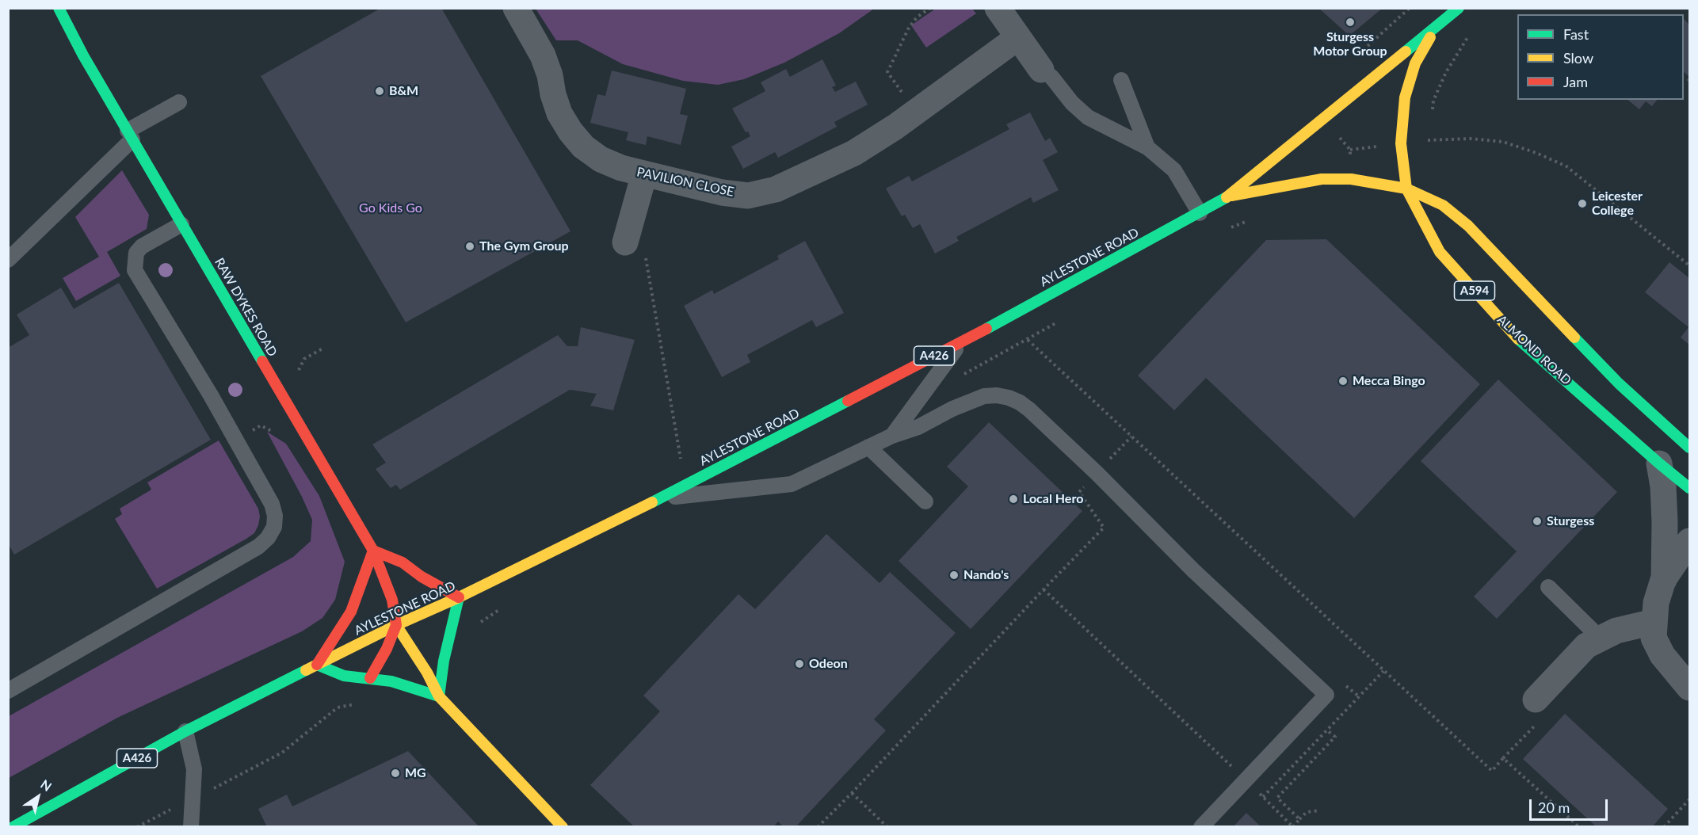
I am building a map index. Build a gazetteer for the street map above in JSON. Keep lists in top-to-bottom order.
{
  "streets": {
    "main road": [
      "AYLESTONE ROAD",
      "A594",
      "RAW DYKES ROAD",
      "ALMOND ROAD",
      "A426"
    ],
    "street": ["PAVILION CLOSE"]
  },
  "crossings": [
    ["AYLESTONE ROAD", "A594"],
    ["AYLESTONE ROAD", "RAW DYKES ROAD"],
    ["AYLESTONE ROAD", "ALMOND ROAD"],
    ["A594", "ALMOND ROAD"]
  ],
  "parks": ["Go Kids Go"],
  "places": [
    "Sturgess Motor Group",
    "B&M",
    "Leicester College",
    "The Gym Group",
    "Mecca Bingo",
    "Local Hero",
    "Sturgess",
    "Nando's",
    "Odeon",
    "MG"
  ],
  "legend": ["Fast", "Slow", "Jam"],
  "scale_bar": "20 m",
  "north": "top right"
}
